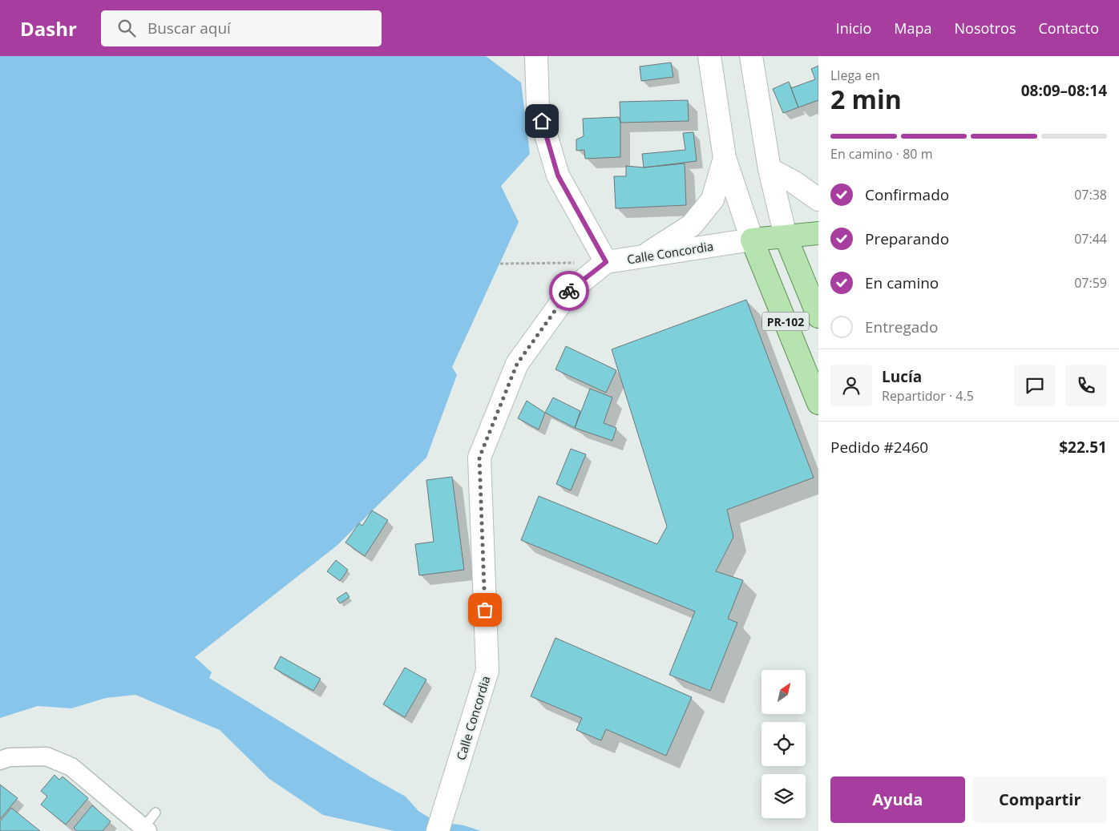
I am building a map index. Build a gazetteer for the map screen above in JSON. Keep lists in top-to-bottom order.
{
  "streets": {
    "main road": ["PR-102"],
    "street": ["Calle Concordia"]
  },
  "crossings": [
    ["Calle Concordia", "PR-102"]
  ],
  "north": "top right",
  "page": {
    "header": "Dashr",
    "search": "Buscar aquí",
    "nav": [
      "Inicio",
      "Mapa",
      "Nosotros",
      "Contacto"
    ],
    "heading": ["2 min", "Llega en", "08:09–08:14"],
    "panel": [
      "Lucía",
      "Repartidor · 4.5",
      "Pedido #2460",
      "$22.51"
    ],
    "bar": "En camino · 80 m",
    "list": [
      ["Confirmado", "07:38"],
      ["Preparando", "07:44"],
      ["En camino", "07:59"],
      "Entregado"
    ],
    "buttons": ["Ayuda", "Compartir"]
  }
}
